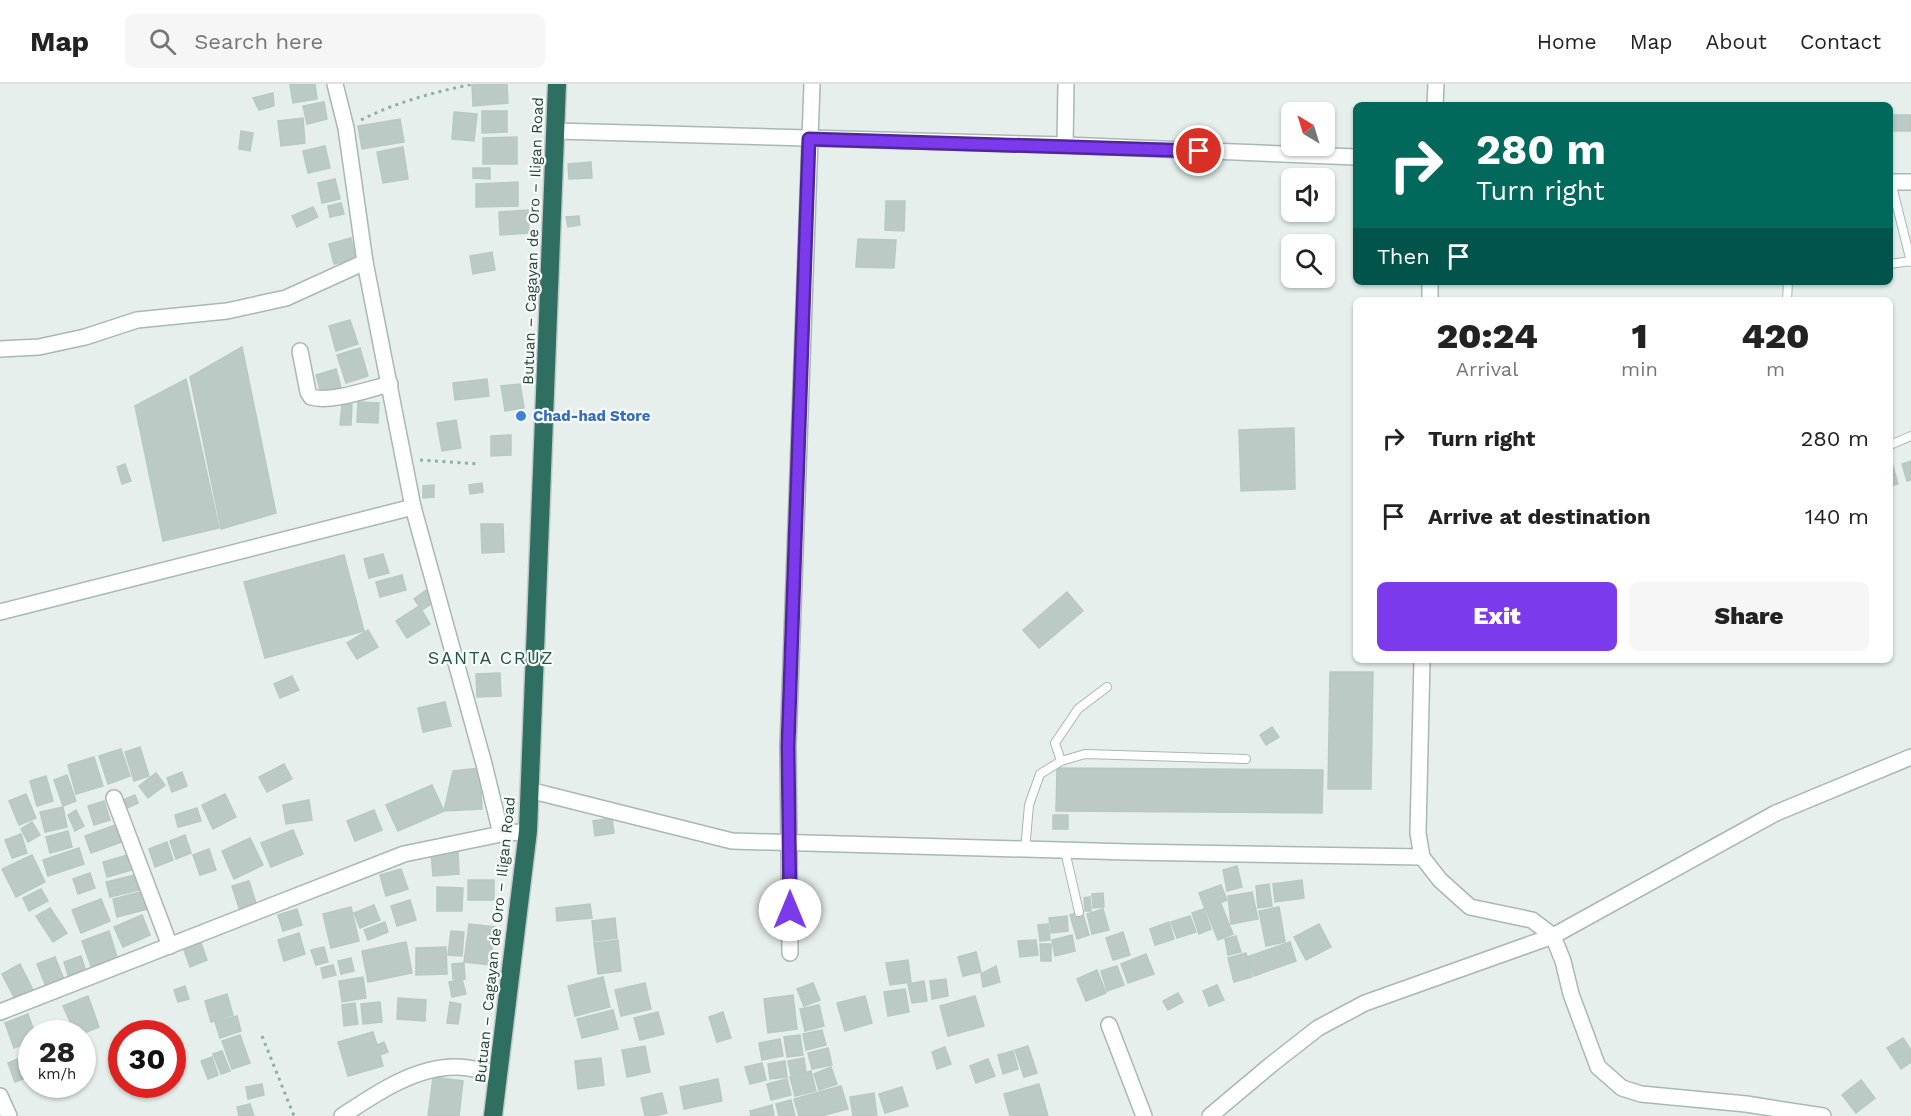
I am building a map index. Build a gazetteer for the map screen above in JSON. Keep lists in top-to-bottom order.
{
  "streets": {
    "highway": ["Butuan – Cagayan de Oro – Iligan Road"]
  },
  "districts": ["SANTA CRUZ"],
  "places": ["Chad-had Store"],
  "north": "top left",
  "page": {
    "header": "Map",
    "search": "Search here",
    "nav": [
      "Home",
      "Map",
      "About",
      "Contact"
    ],
    "turn": ["280 m", "Turn right"],
    "then": "Then",
    "eta": [
      "20:24",
      "Arrival",
      "1",
      "min",
      "420",
      "m"
    ],
    "list": [
      {
        "name": "Turn right",
        "value": "280 m"
      },
      {
        "name": "Arrive at destination",
        "value": "140 m"
      }
    ],
    "buttons": ["Exit", "Share"],
    "speed": "28 km/h",
    "limit": "30"
  }
}
